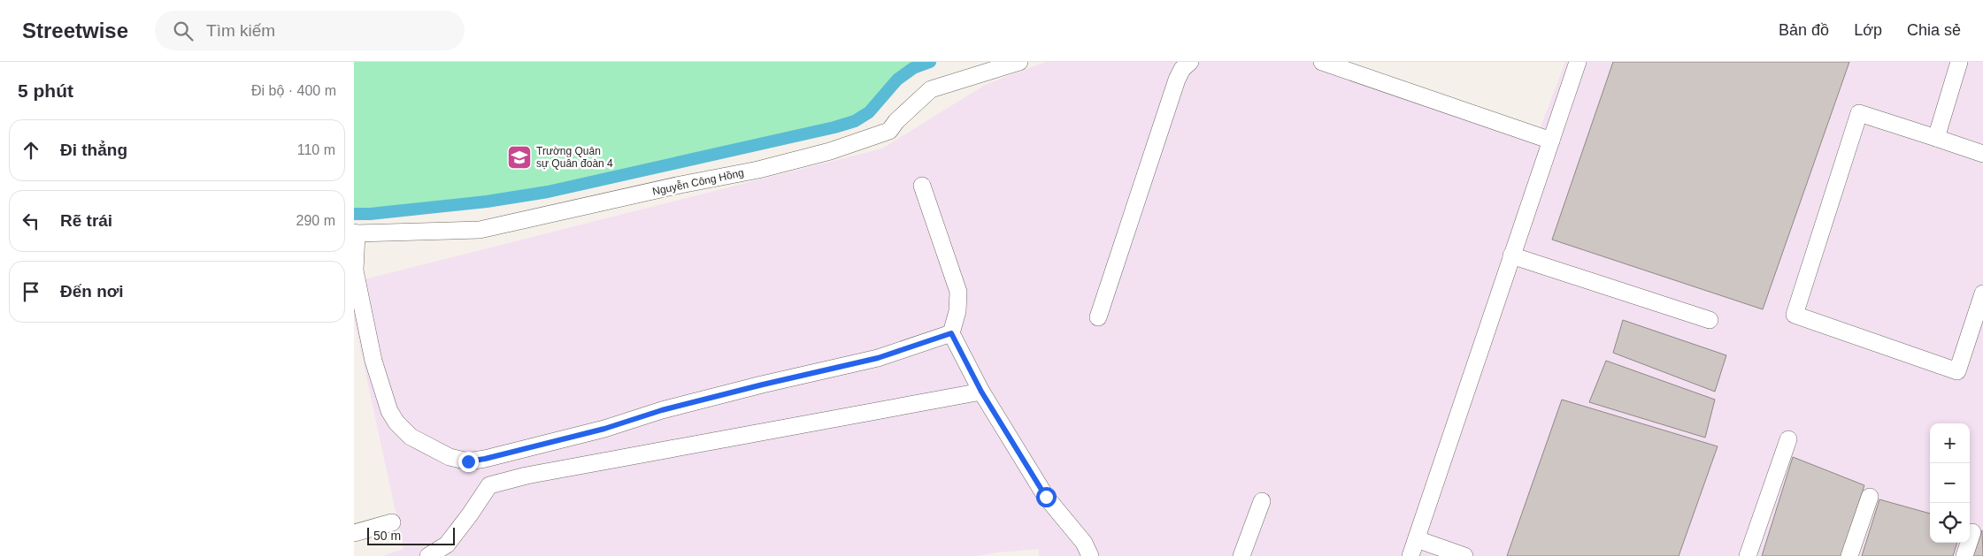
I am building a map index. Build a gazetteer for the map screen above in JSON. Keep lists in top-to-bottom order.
{
  "streets": {
    "street": ["Nguyễn Công Hồng"]
  },
  "places": {
    "school or university": ["Trường Quân sự Quân đoàn 4"]
  },
  "scale_bar": "50 m",
  "page": {
    "header": "Streetwise",
    "search": "Tìm kiếm",
    "nav": ["Bản đồ", "Lớp", "Chia sẻ"],
    "heading": ["5 phút", "Đi bộ · 400 m"],
    "list": [
      ["Đi thẳng", "110 m"],
      ["Rẽ trái", "290 m"],
      "Đến nơi"
    ],
    "map_buttons": ["+", "−"],
    "scale": "50 m"
  }
}
